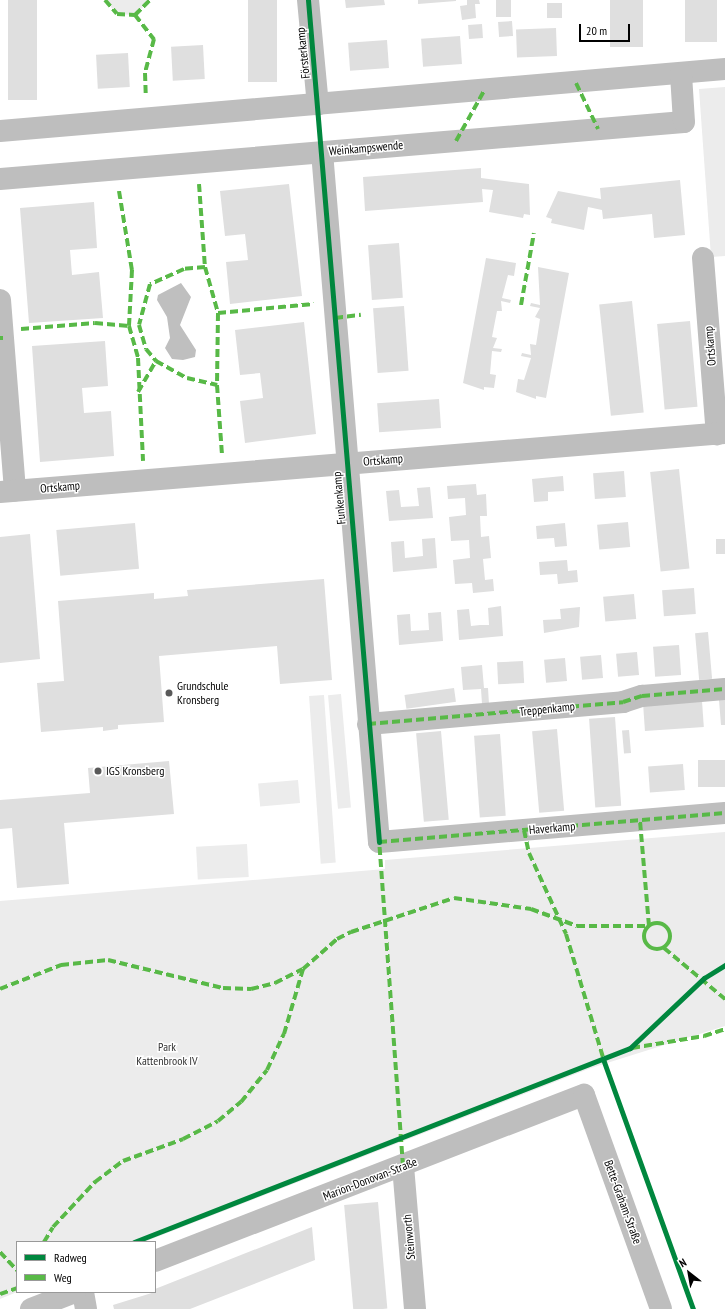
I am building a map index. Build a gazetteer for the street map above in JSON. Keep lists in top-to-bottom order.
{
  "streets": {
    "street": [
      "Försterkamp",
      "Weinkampswende",
      "Ortskamp",
      "Funkenkamp",
      "Treppenkamp",
      "Haverkamp",
      "Marion-Donovan-Straße",
      "Bette-Graham-Straße",
      "Steinworth"
    ]
  },
  "crossings": [
    ["Weinkampswende", "Funkenkamp"],
    ["Ortskamp", "Funkenkamp"],
    ["Funkenkamp", "Treppenkamp"],
    ["Funkenkamp", "Haverkamp"],
    ["Marion-Donovan-Straße", "Bette-Graham-Straße"],
    ["Marion-Donovan-Straße", "Steinworth"]
  ],
  "parks": ["Park Kattenbrook IV"],
  "places": ["Grundschule Kronsberg", "IGS Kronsberg"],
  "legend": ["Radweg", "Weg"],
  "scale_bar": "20 m",
  "north": "top left"
}
